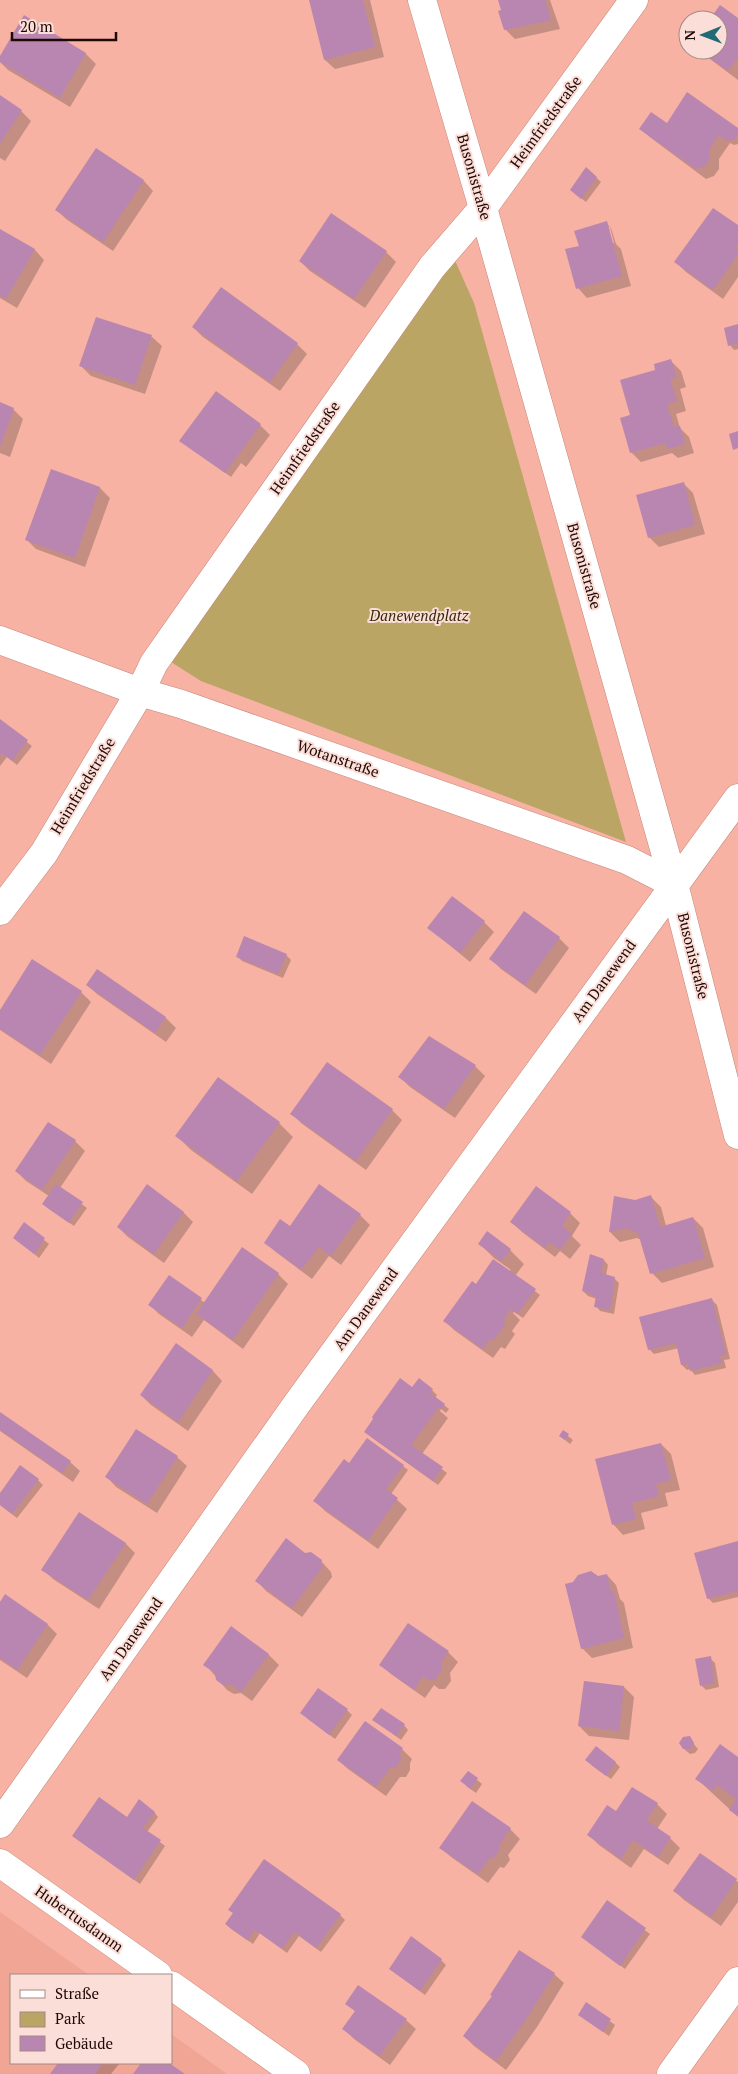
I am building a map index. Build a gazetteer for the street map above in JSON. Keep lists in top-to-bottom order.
{
  "streets": {
    "street": [
      "Heimfriedstraße",
      "Busonistraße",
      "Wotanstraße",
      "Am Danewend",
      "Hubertusdamm"
    ]
  },
  "crossings": [
    ["Heimfriedstraße", "Busonistraße"],
    ["Heimfriedstraße", "Wotanstraße"],
    ["Busonistraße", "Wotanstraße"],
    ["Busonistraße", "Am Danewend"],
    ["Wotanstraße", "Am Danewend"]
  ],
  "parks": ["Danewendplatz"],
  "legend": ["Straße", "Park", "Gebäude"],
  "scale_bar": "20 m",
  "north": "left"
}
